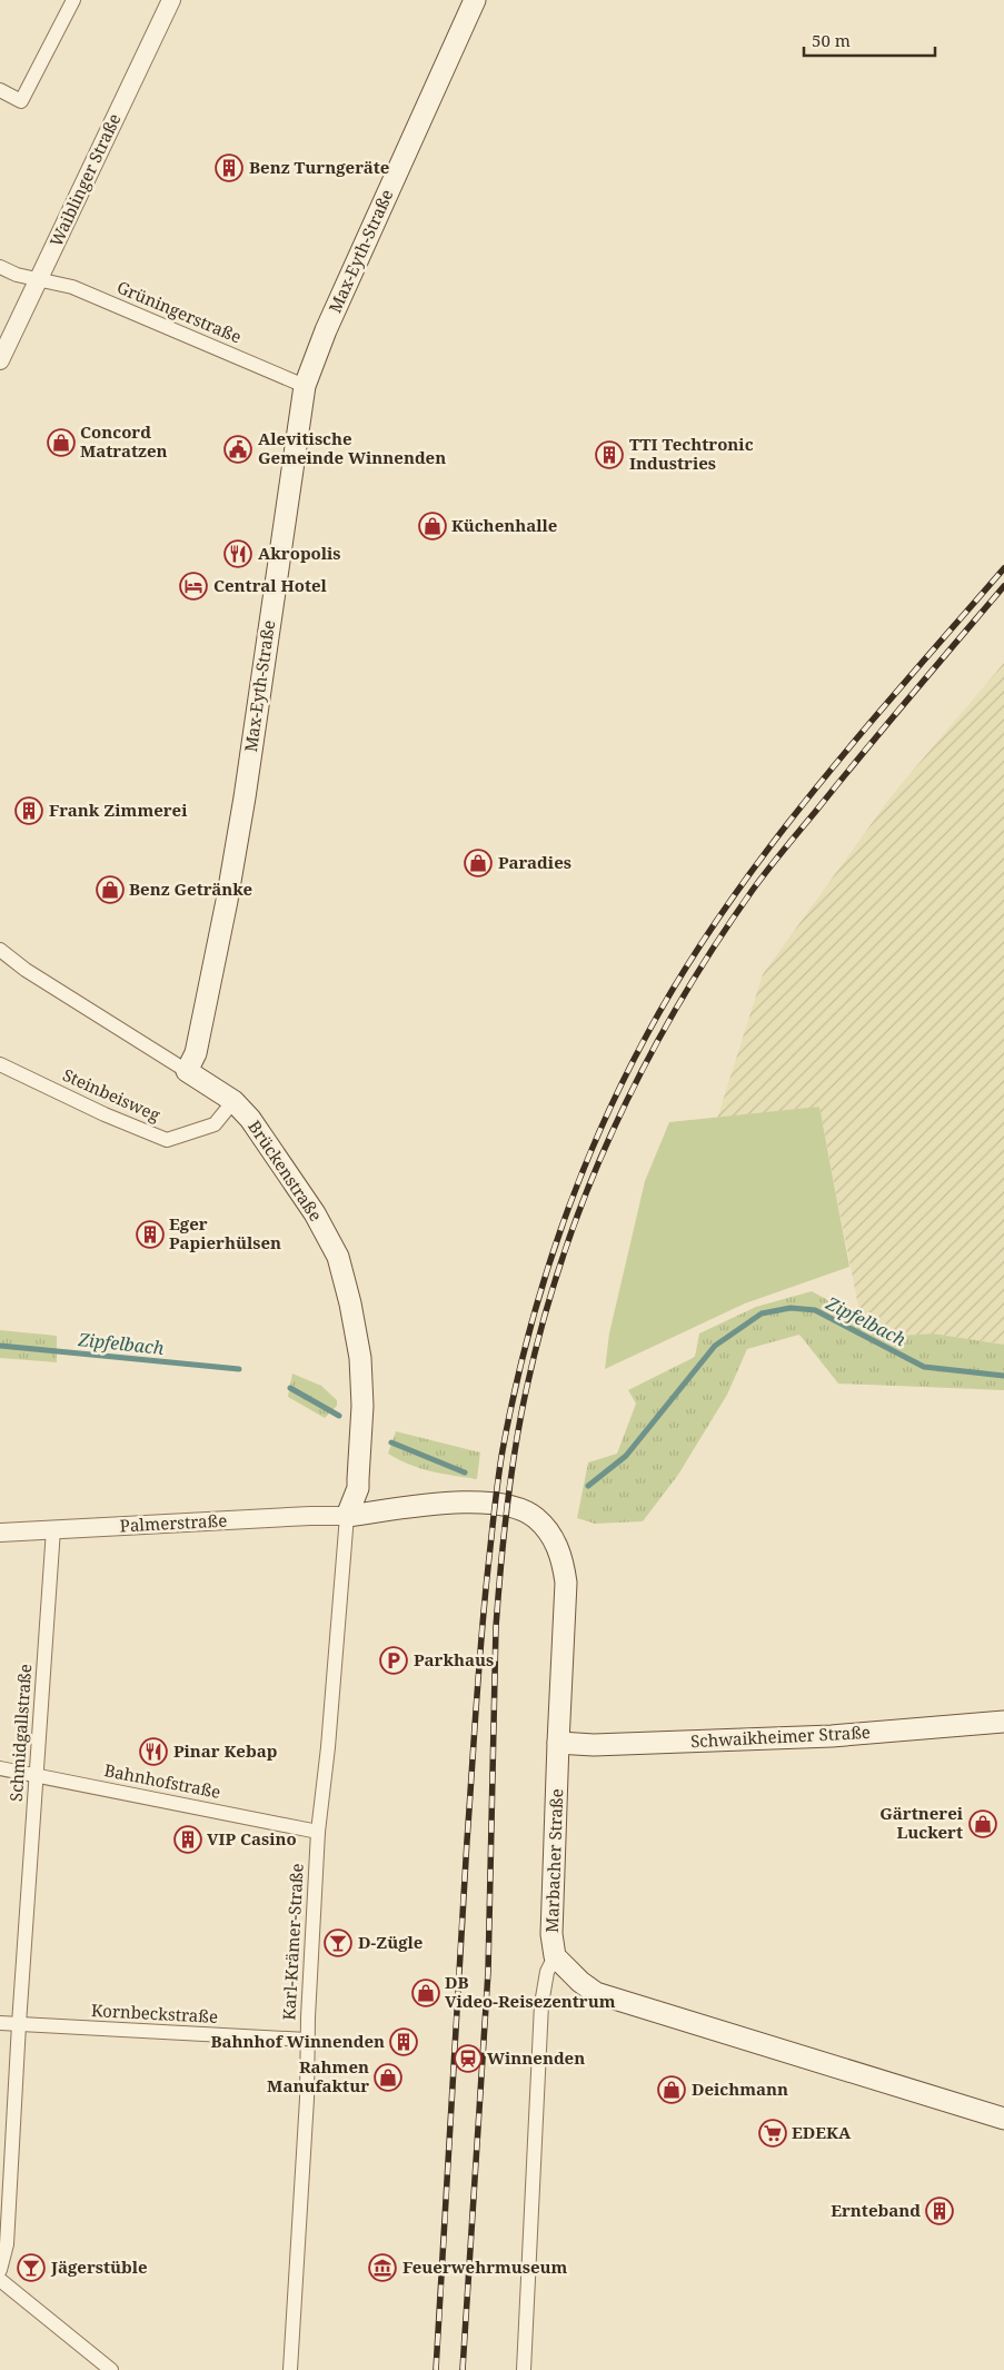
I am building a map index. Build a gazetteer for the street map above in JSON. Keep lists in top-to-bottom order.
{
  "streets": {
    "main road": [
      "Max-Eyth-Straße",
      "Brückenstraße",
      "Schwaikheimer Straße",
      "Marbacher Straße"
    ],
    "street": [
      "Waiblinger Straße",
      "Grüningerstraße",
      "Steinbeisweg",
      "Palmerstraße",
      "Schmidgallstraße",
      "Bahnhofstraße",
      "Karl-Krämer-Straße",
      "Kornbeckstraße"
    ]
  },
  "crossings": [
    ["Waiblinger Straße", "Grüningerstraße"],
    ["Max-Eyth-Straße", "Grüningerstraße"],
    ["Max-Eyth-Straße", "Brückenstraße"],
    ["Steinbeisweg", "Brückenstraße"],
    ["Brückenstraße", "Palmerstraße"],
    ["Brückenstraße", "Marbacher Straße"],
    ["Brückenstraße", "Karl-Krämer-Straße"],
    ["Palmerstraße", "Schmidgallstraße"],
    ["Palmerstraße", "Marbacher Straße"],
    ["Palmerstraße", "Karl-Krämer-Straße"],
    ["Schmidgallstraße", "Bahnhofstraße"],
    ["Schmidgallstraße", "Kornbeckstraße"],
    ["Schwaikheimer Straße", "Marbacher Straße"],
    ["Bahnhofstraße", "Karl-Krämer-Straße"],
    ["Marbacher Straße", "Karl-Krämer-Straße"],
    ["Karl-Krämer-Straße", "Kornbeckstraße"]
  ],
  "water": ["Zipfelbach"],
  "places": {
    "building": [
      "Benz Turngeräte",
      "TTI Techtronic Industries",
      "Frank Zimmerei",
      "Eger Papierhülsen",
      "VIP Casino",
      "Bahnhof Winnenden",
      "Ernteband"
    ],
    "shop": [
      "Concord Matratzen",
      "Küchenhalle",
      "Paradies",
      "Benz Getränke",
      "Gärtnerei Luckert",
      "DB Video-Reisezentrum",
      "Rahmen Manufaktur",
      "Deichmann"
    ],
    "public building": ["Alevitische Gemeinde Winnenden"],
    "restaurant": ["Akropolis", "Pinar Kebap"],
    "hotel": ["Central Hotel"],
    "parking": ["Parkhaus"],
    "bar": ["D-Zügle", "Jägerstüble"],
    "station": ["Winnenden"],
    "supermarket": ["EDEKA"],
    "museum": ["Feuerwehrmuseum"]
  },
  "scale_bar": "50 m"
}
